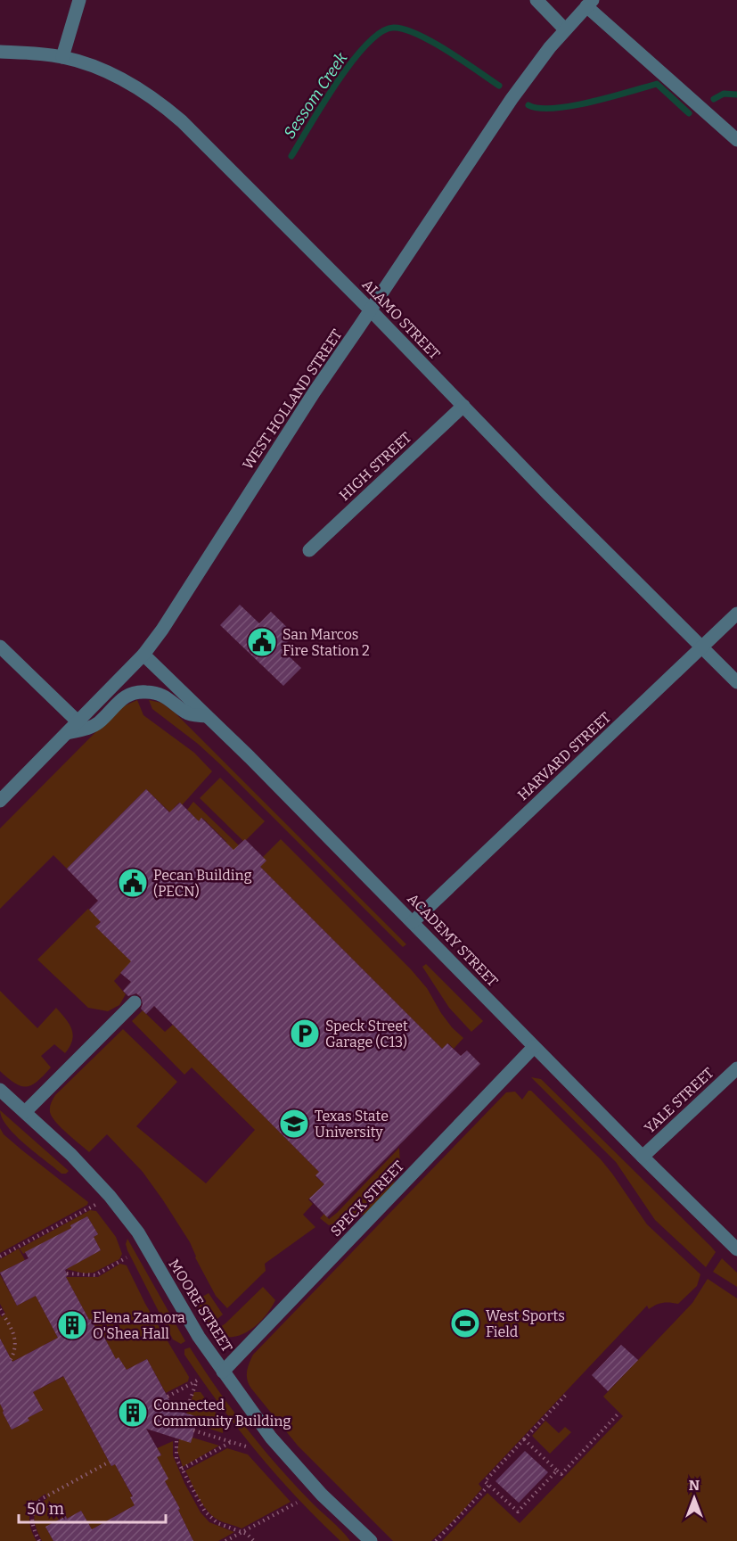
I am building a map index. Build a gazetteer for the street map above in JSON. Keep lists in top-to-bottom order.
{
  "streets": {
    "street": [
      "ALAMO STREET",
      "WEST HOLLAND STREET",
      "HIGH STREET",
      "HARVARD STREET",
      "ACADEMY STREET",
      "YALE STREET",
      "SPECK STREET",
      "MOORE STREET"
    ]
  },
  "crossings": [
    ["ALAMO STREET", "WEST HOLLAND STREET"],
    ["ALAMO STREET", "HIGH STREET"],
    ["ALAMO STREET", "HARVARD STREET"],
    ["WEST HOLLAND STREET", "ACADEMY STREET"],
    ["HARVARD STREET", "ACADEMY STREET"],
    ["ACADEMY STREET", "YALE STREET"],
    ["ACADEMY STREET", "SPECK STREET"],
    ["SPECK STREET", "MOORE STREET"]
  ],
  "water": ["Sessom Creek"],
  "places": {
    "public building": ["San Marcos Fire Station 2", "Pecan Building (PECN)"],
    "parking": ["Speck Street Garage (C13)"],
    "school or university": ["Texas State University"],
    "sports": ["West Sports Field"],
    "building": ["Elena Zamora O'Shea Hall", "Connected Community Building"]
  },
  "scale_bar": "50 m",
  "north": "top"
}
